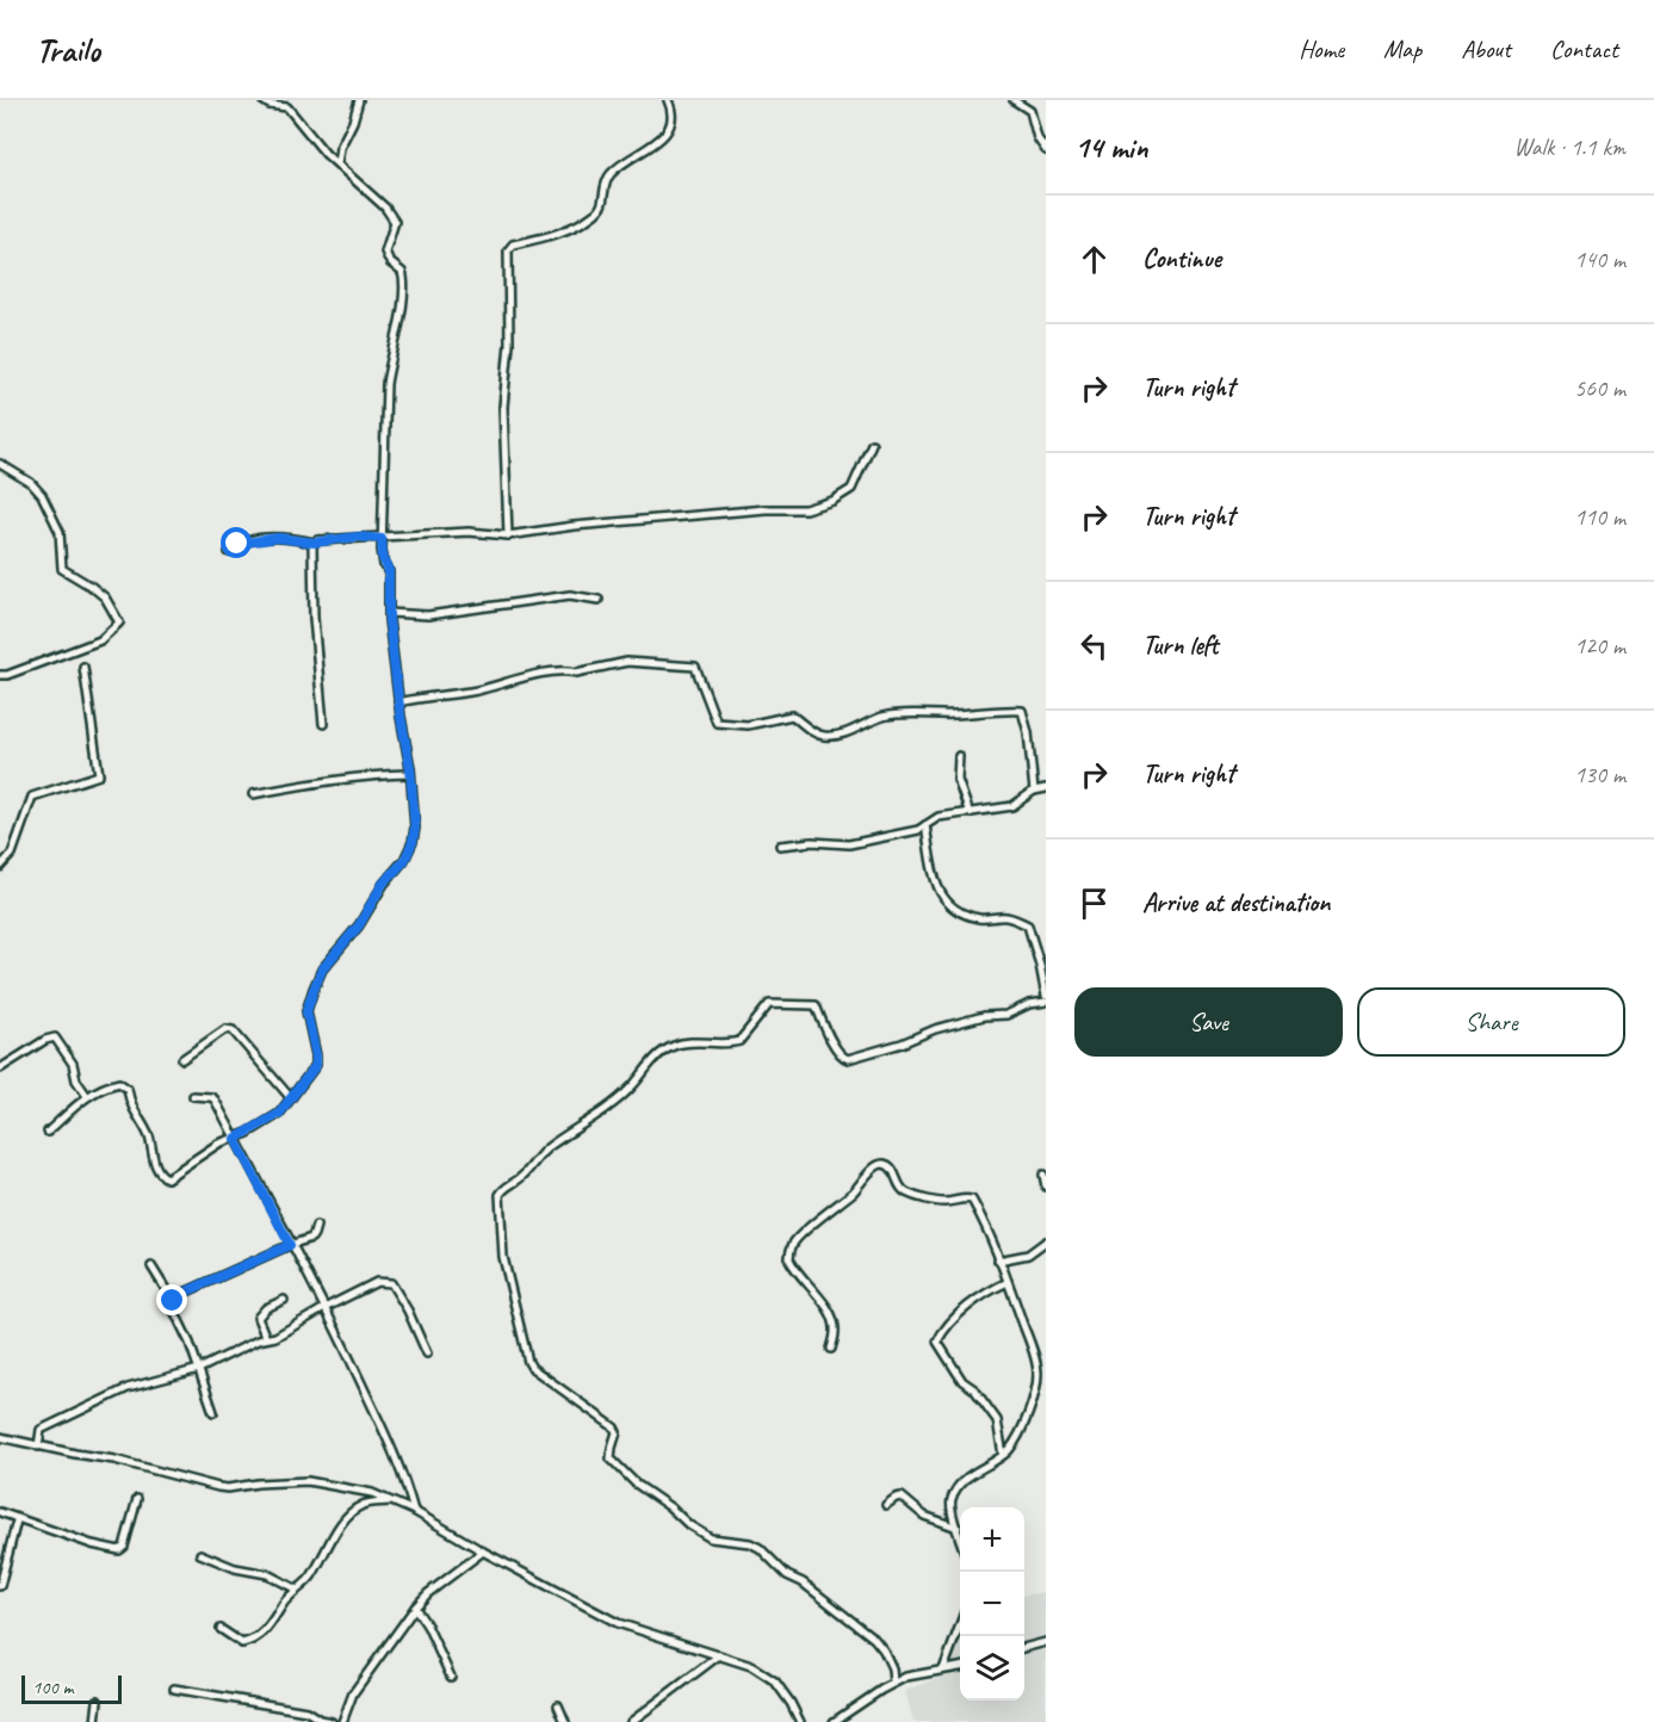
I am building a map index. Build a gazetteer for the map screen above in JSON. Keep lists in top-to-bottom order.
{
  "scale_bar": "100 m",
  "page": {
    "header": "Trailo",
    "nav": [
      "Home",
      "Map",
      "About",
      "Contact"
    ],
    "heading": ["14 min", "Walk · 1.1 km"],
    "list": [
      ["Continue", "140 m"],
      ["Turn right", "560 m"],
      ["Turn right", "110 m"],
      ["Turn left", "120 m"],
      ["Turn right", "130 m"],
      "Arrive at destination"
    ],
    "buttons": ["Save", "Share"],
    "map_buttons": ["+", "−"],
    "scale": "100 m"
  }
}
